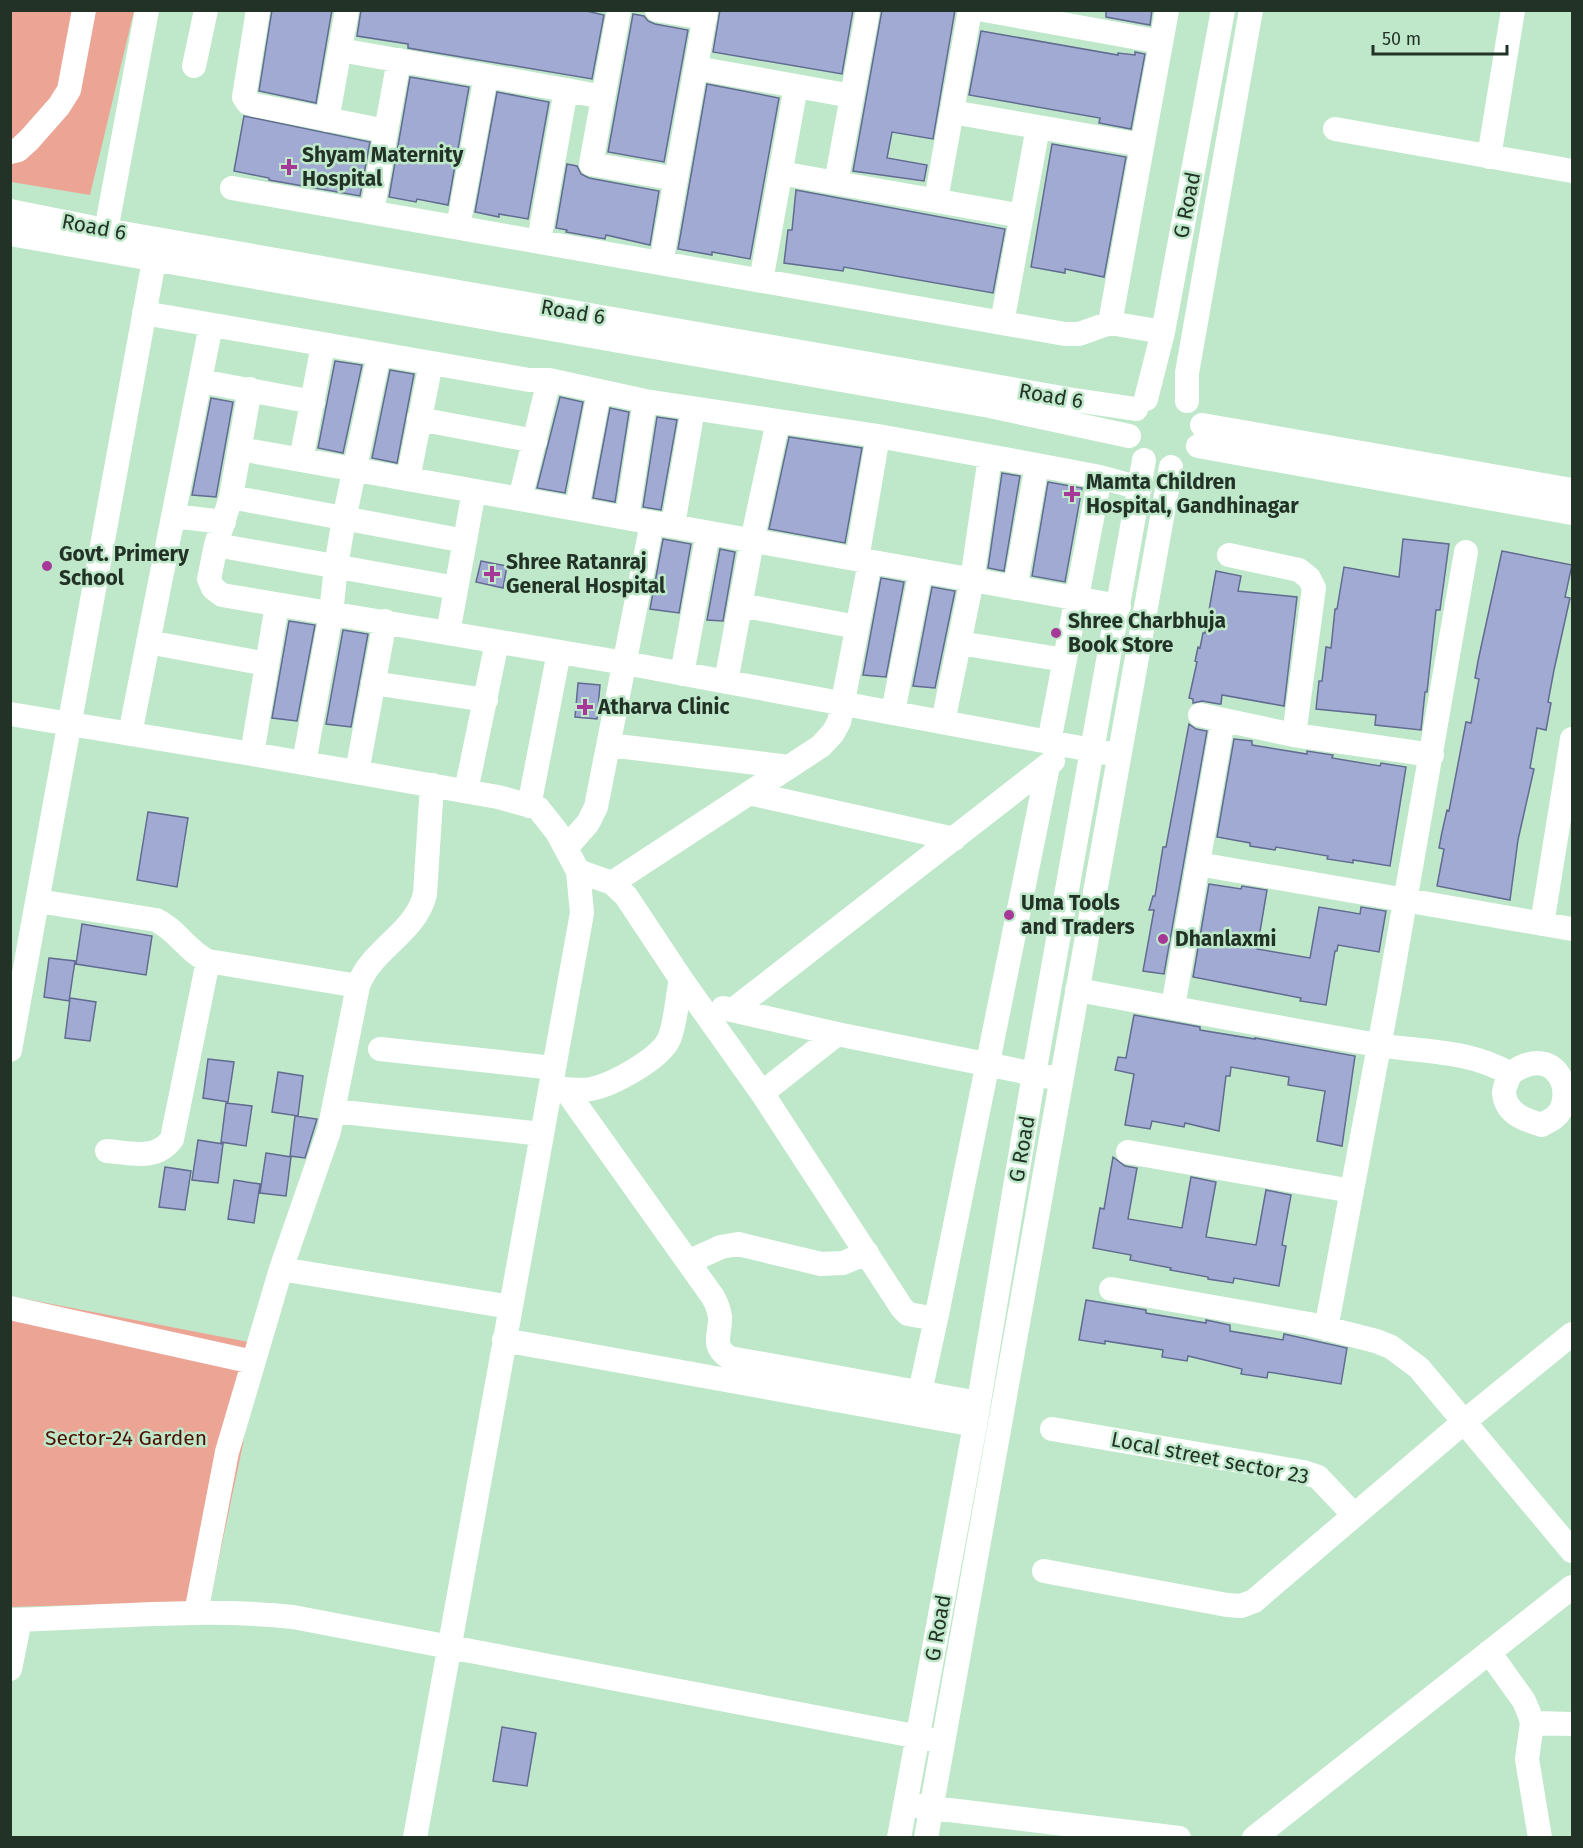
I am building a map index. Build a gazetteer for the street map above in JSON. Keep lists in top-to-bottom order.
{
  "streets": {
    "street": ["G Road", "Road 6", "Local street sector 23"]
  },
  "crossings": [
    ["G Road", "Road 6"]
  ],
  "parks": ["Sector-24 Garden"],
  "places": {
    "health": [
      "Shyam Maternity Hospital",
      "Mamta Children Hospital, Gandhinagar",
      "Shree Ratanraj General Hospital",
      "Atharva Clinic"
    ],
    "other": [
      "Govt. Primery School",
      "Shree Charbhuja Book Store",
      "Uma Tools and Traders",
      "Dhanlaxmi"
    ]
  },
  "scale_bar": "50 m"
}
